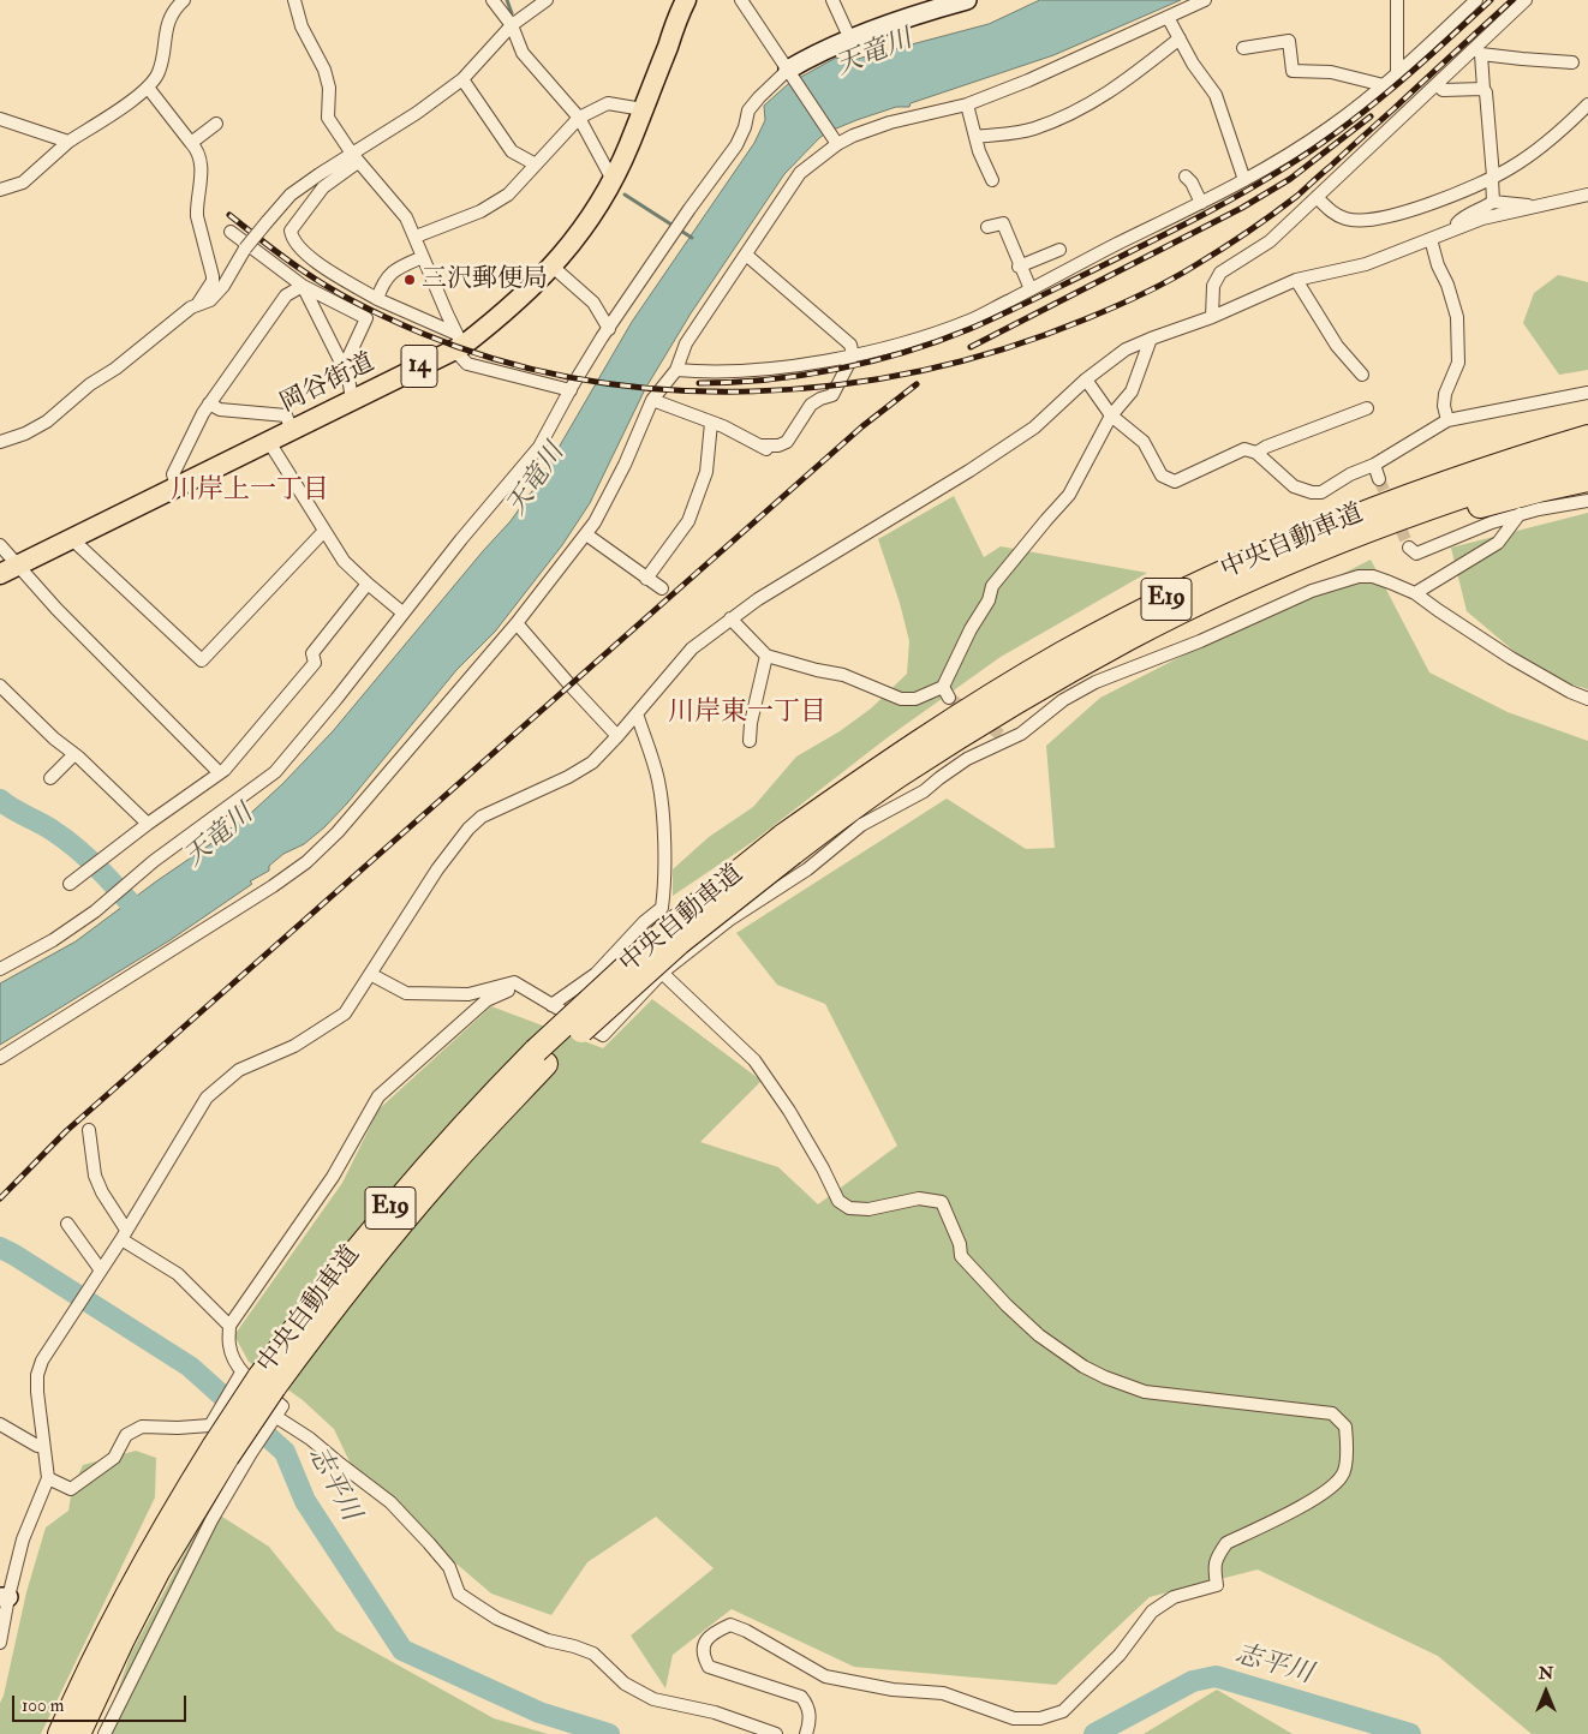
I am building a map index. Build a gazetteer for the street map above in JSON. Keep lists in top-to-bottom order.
{
  "streets": {
    "highway": ["中央自動車道", "E19"],
    "main road": ["14", "岡谷街道"]
  },
  "districts": ["川岸上一丁目", "川岸東一丁目"],
  "water": ["天竜川", "志平川"],
  "places": ["三沢郵便局"],
  "scale_bar": "100 m",
  "north": "top"
}
